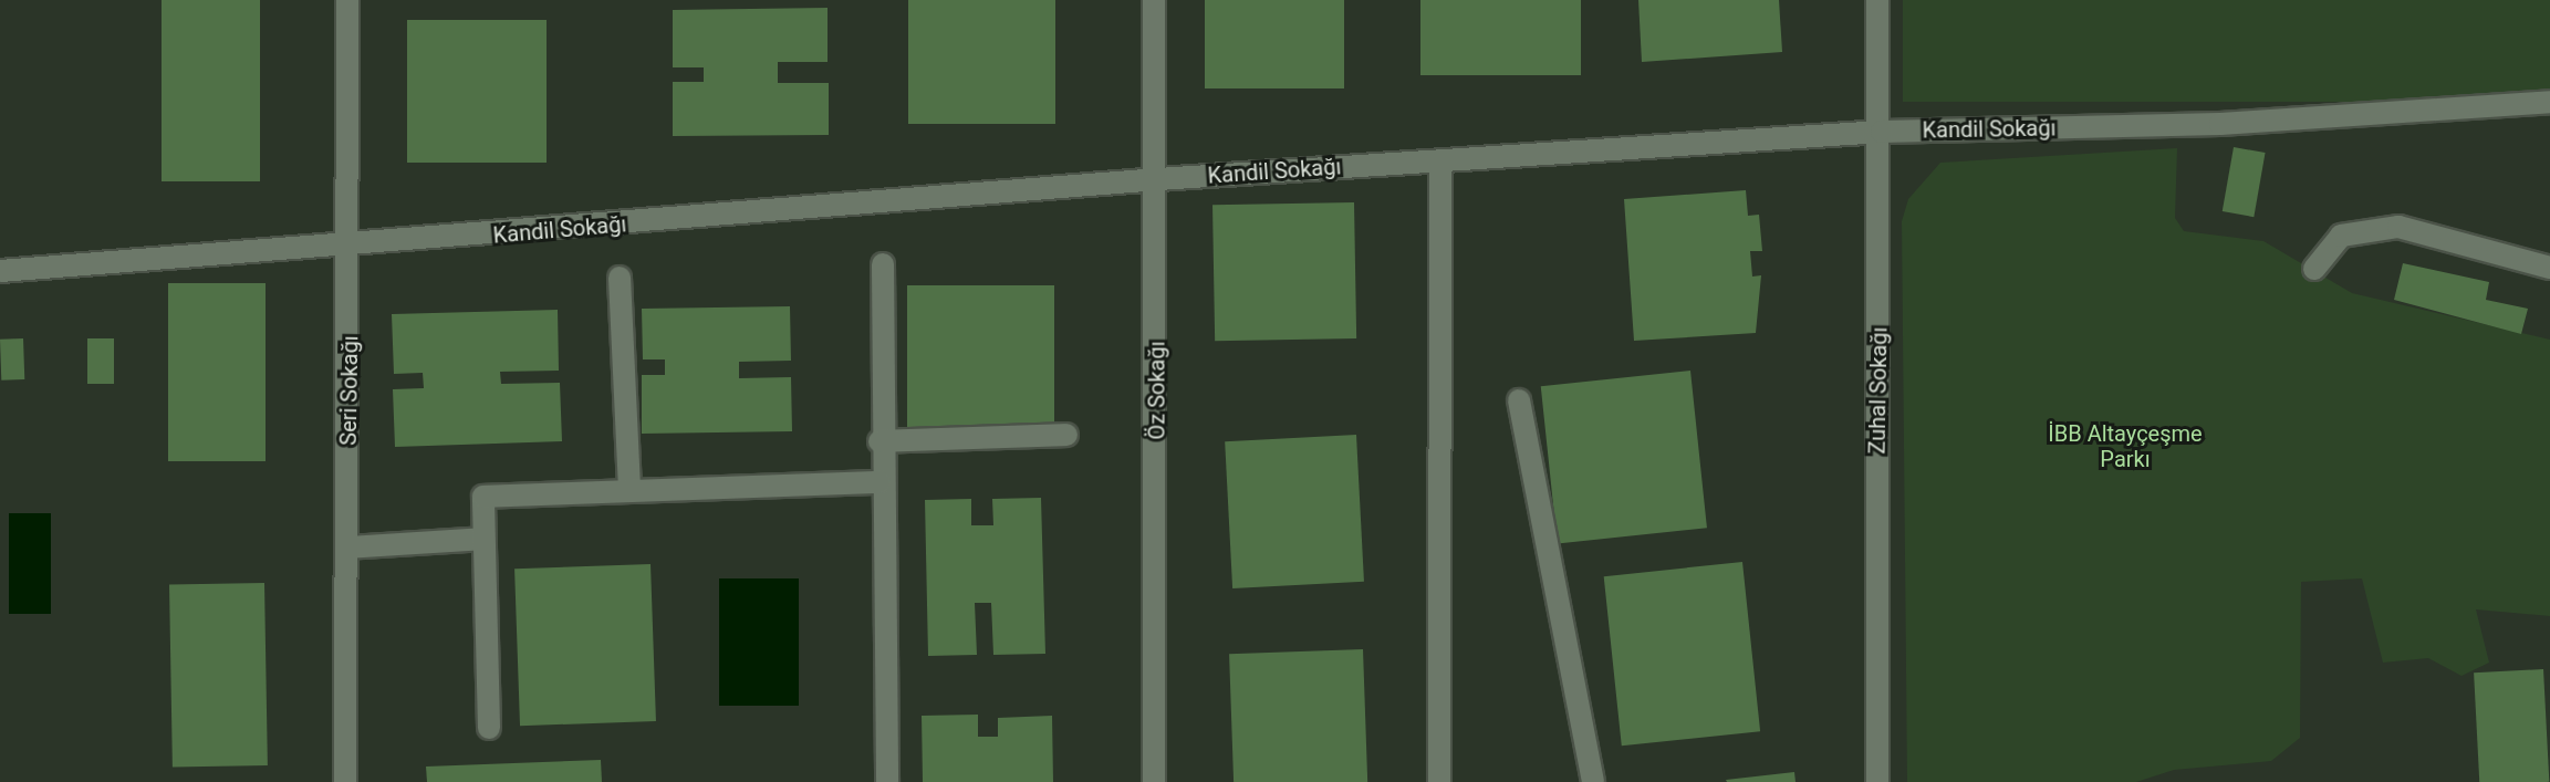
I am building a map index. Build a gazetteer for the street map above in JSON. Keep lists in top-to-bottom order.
{
  "streets": {
    "street": [
      "Kandil Sokağı",
      "Seri Sokağı",
      "Öz Sokağı",
      "Zuhal Sokağı"
    ]
  },
  "crossings": [
    ["Kandil Sokağı", "Seri Sokağı"],
    ["Kandil Sokağı", "Öz Sokağı"],
    ["Kandil Sokağı", "Zuhal Sokağı"]
  ],
  "parks": ["İBB Altayçeşme Parkı"]
}
